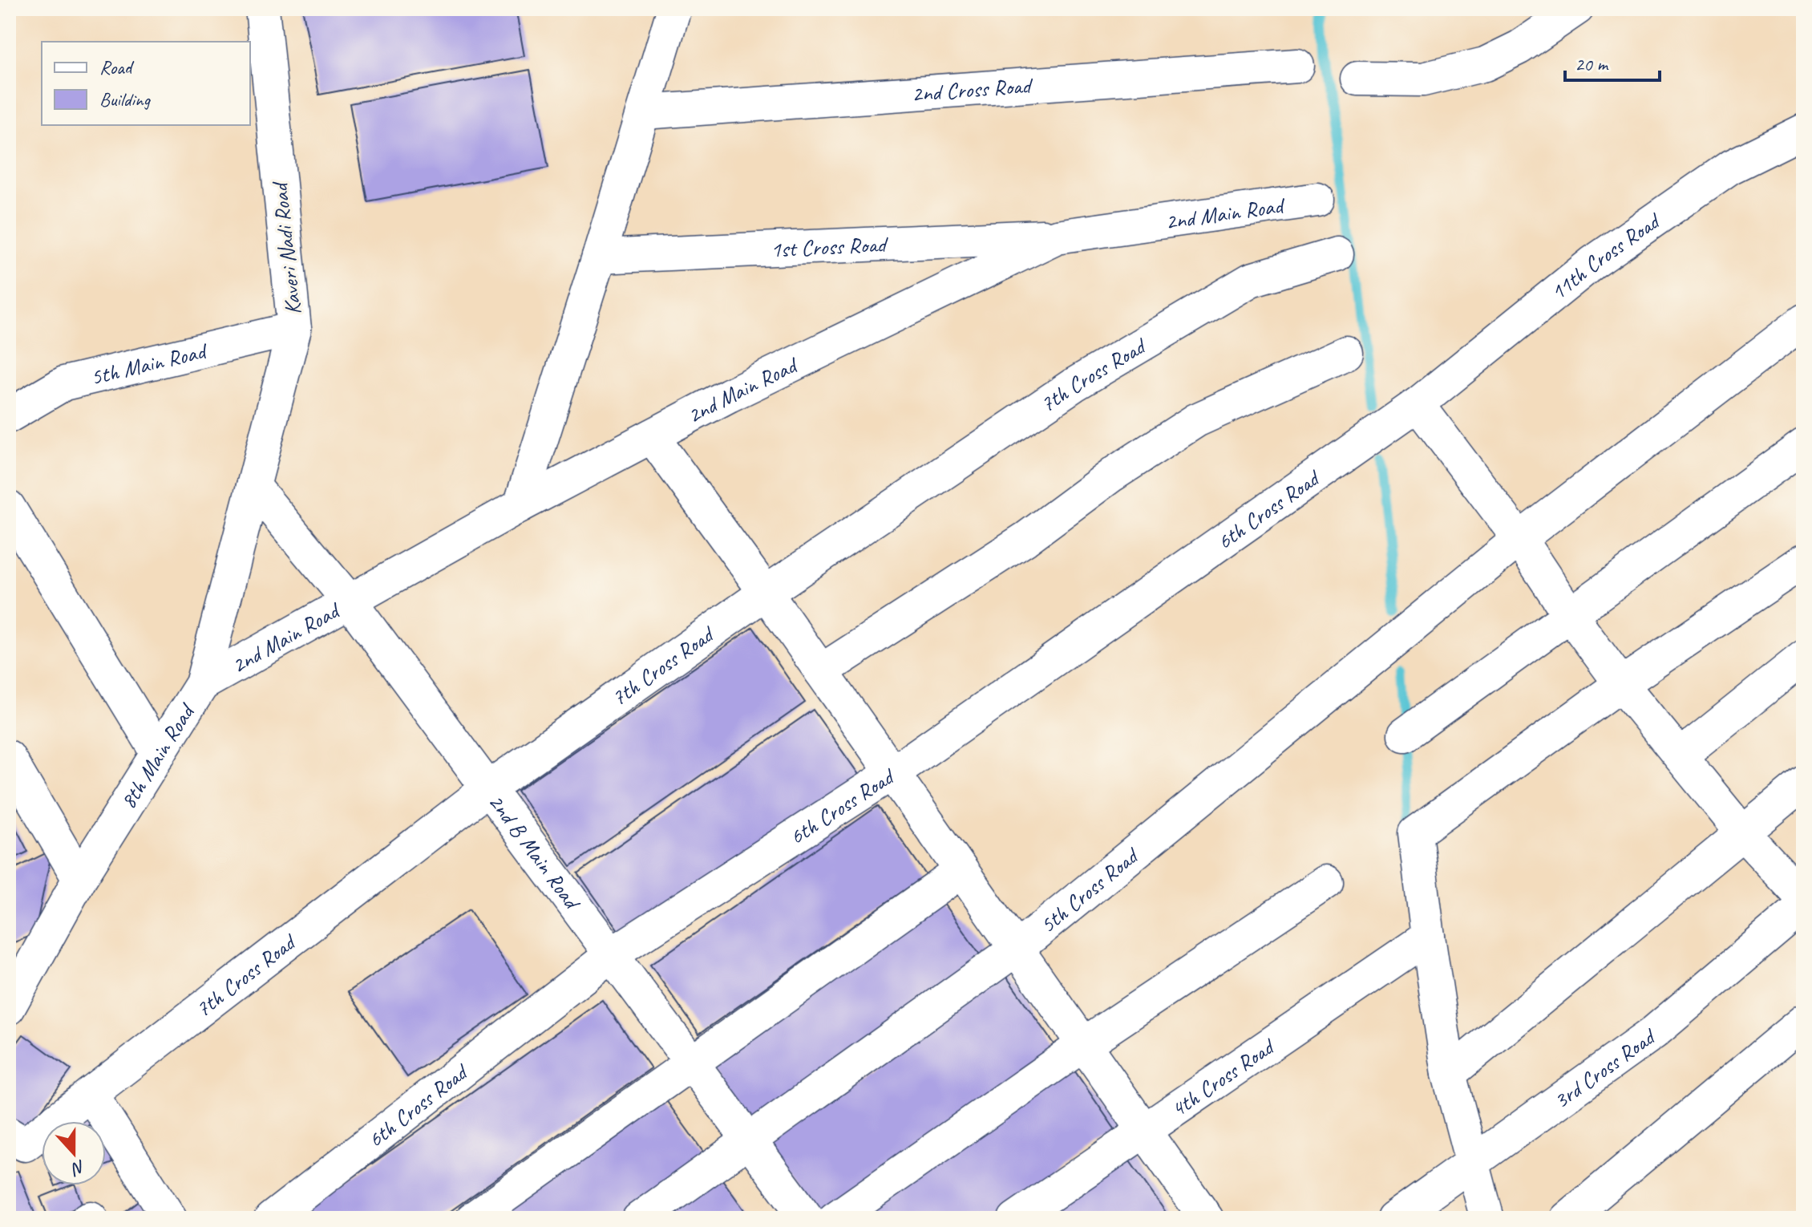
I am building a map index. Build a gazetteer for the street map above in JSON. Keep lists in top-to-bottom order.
{
  "streets": {
    "street": [
      "2nd Cross Road",
      "2nd Main Road",
      "1st Cross Road",
      "Kaveri Nadi Road",
      "11th Cross Road",
      "5th Main Road",
      "7th Cross Road",
      "6th Cross Road",
      "8th Main Road",
      "2nd B Main Road",
      "5th Cross Road",
      "3rd Cross Road",
      "4th Cross Road"
    ]
  },
  "crossings": [
    ["2nd Main Road", "1st Cross Road"],
    ["2nd Main Road", "8th Main Road"],
    ["2nd Main Road", "2nd B Main Road"],
    ["Kaveri Nadi Road", "5th Main Road"],
    ["Kaveri Nadi Road", "8th Main Road"],
    ["Kaveri Nadi Road", "2nd B Main Road"],
    ["11th Cross Road", "6th Cross Road"],
    ["7th Cross Road", "2nd B Main Road"],
    ["6th Cross Road", "2nd B Main Road"],
    ["8th Main Road", "2nd B Main Road"],
    ["2nd B Main Road", "5th Cross Road"]
  ],
  "legend": ["Road", "Building"],
  "scale_bar": "20 m",
  "north": "bottom"
}
